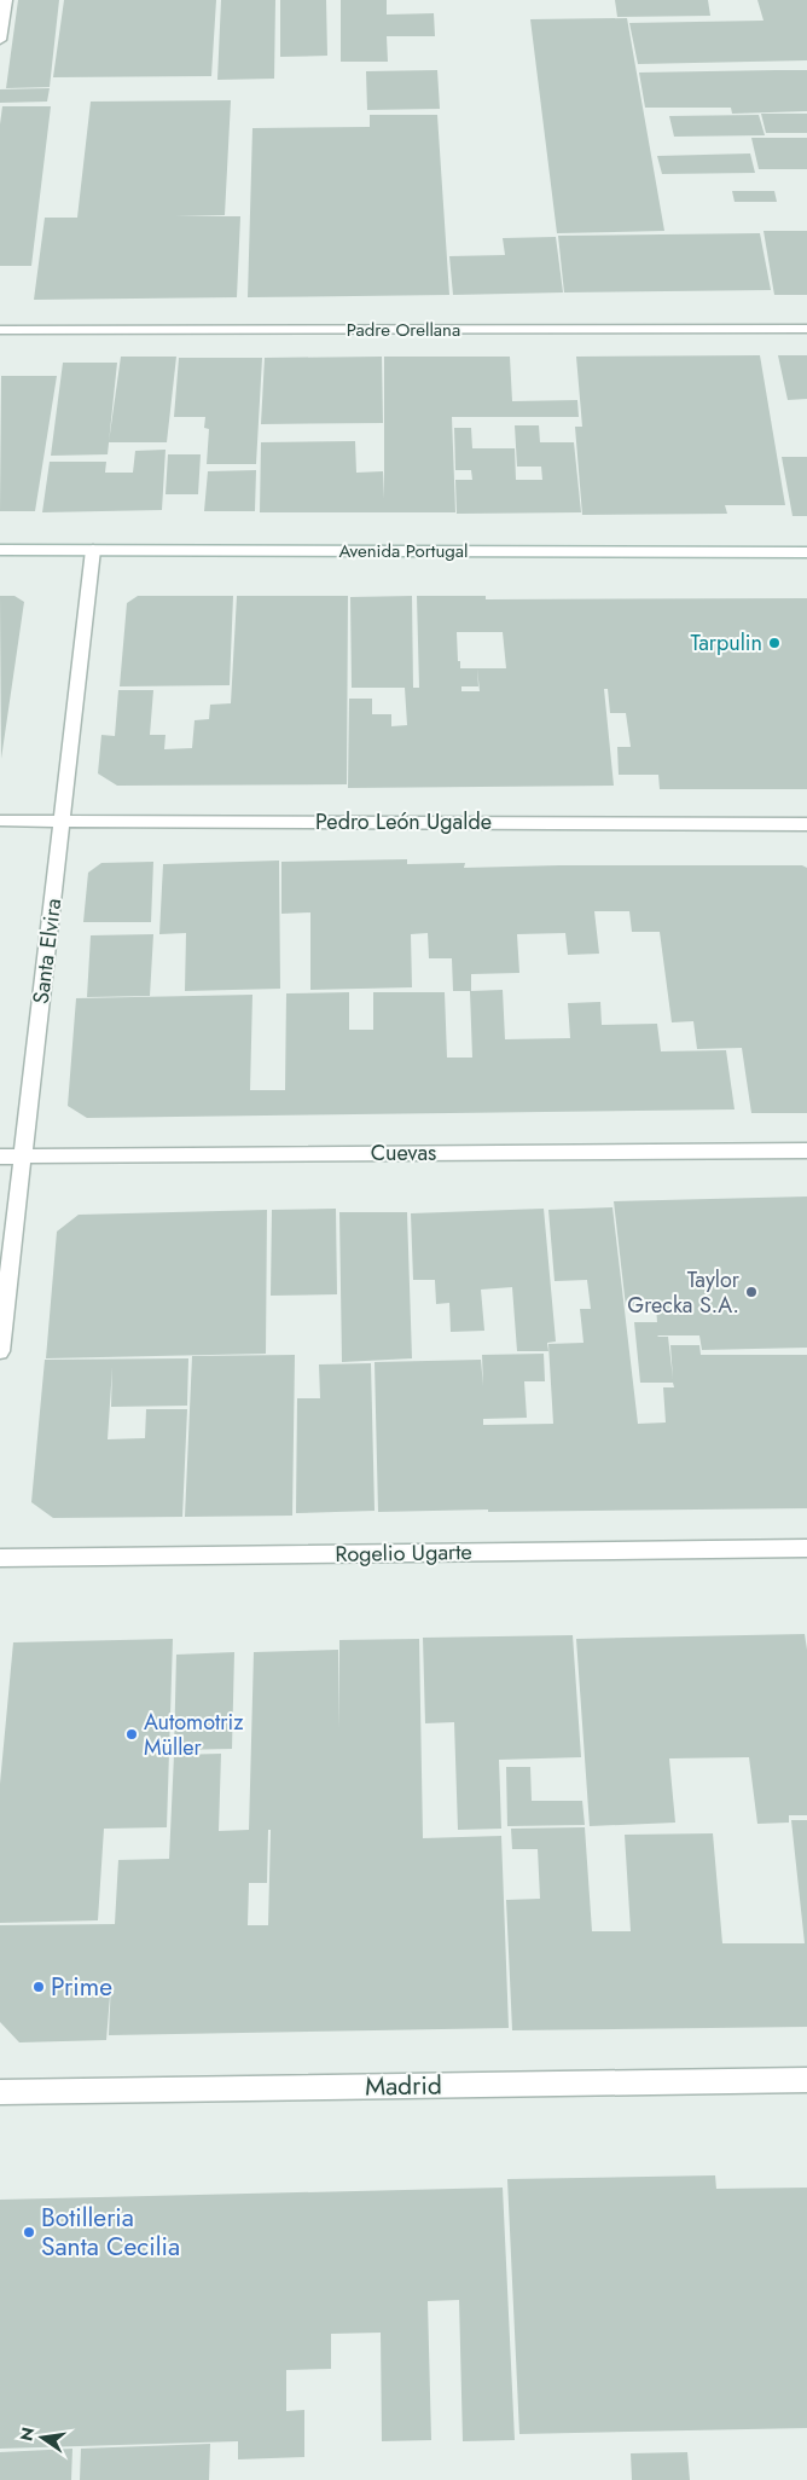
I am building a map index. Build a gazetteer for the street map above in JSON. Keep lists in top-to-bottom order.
{
  "streets": {
    "street": [
      "Padre Orellana",
      "Avenida Portugal",
      "Pedro León Ugalde",
      "Santa Elvira",
      "Cuevas",
      "Rogelio Ugarte",
      "Madrid"
    ]
  },
  "crossings": [
    ["Avenida Portugal", "Santa Elvira"],
    ["Pedro León Ugalde", "Santa Elvira"],
    ["Santa Elvira", "Cuevas"]
  ],
  "places": [
    "Tarpulin",
    "Taylor Grecka S.A.",
    "Automotriz Müller",
    "Prime",
    "Botilleria Santa Cecilia"
  ],
  "north": "left"
}
